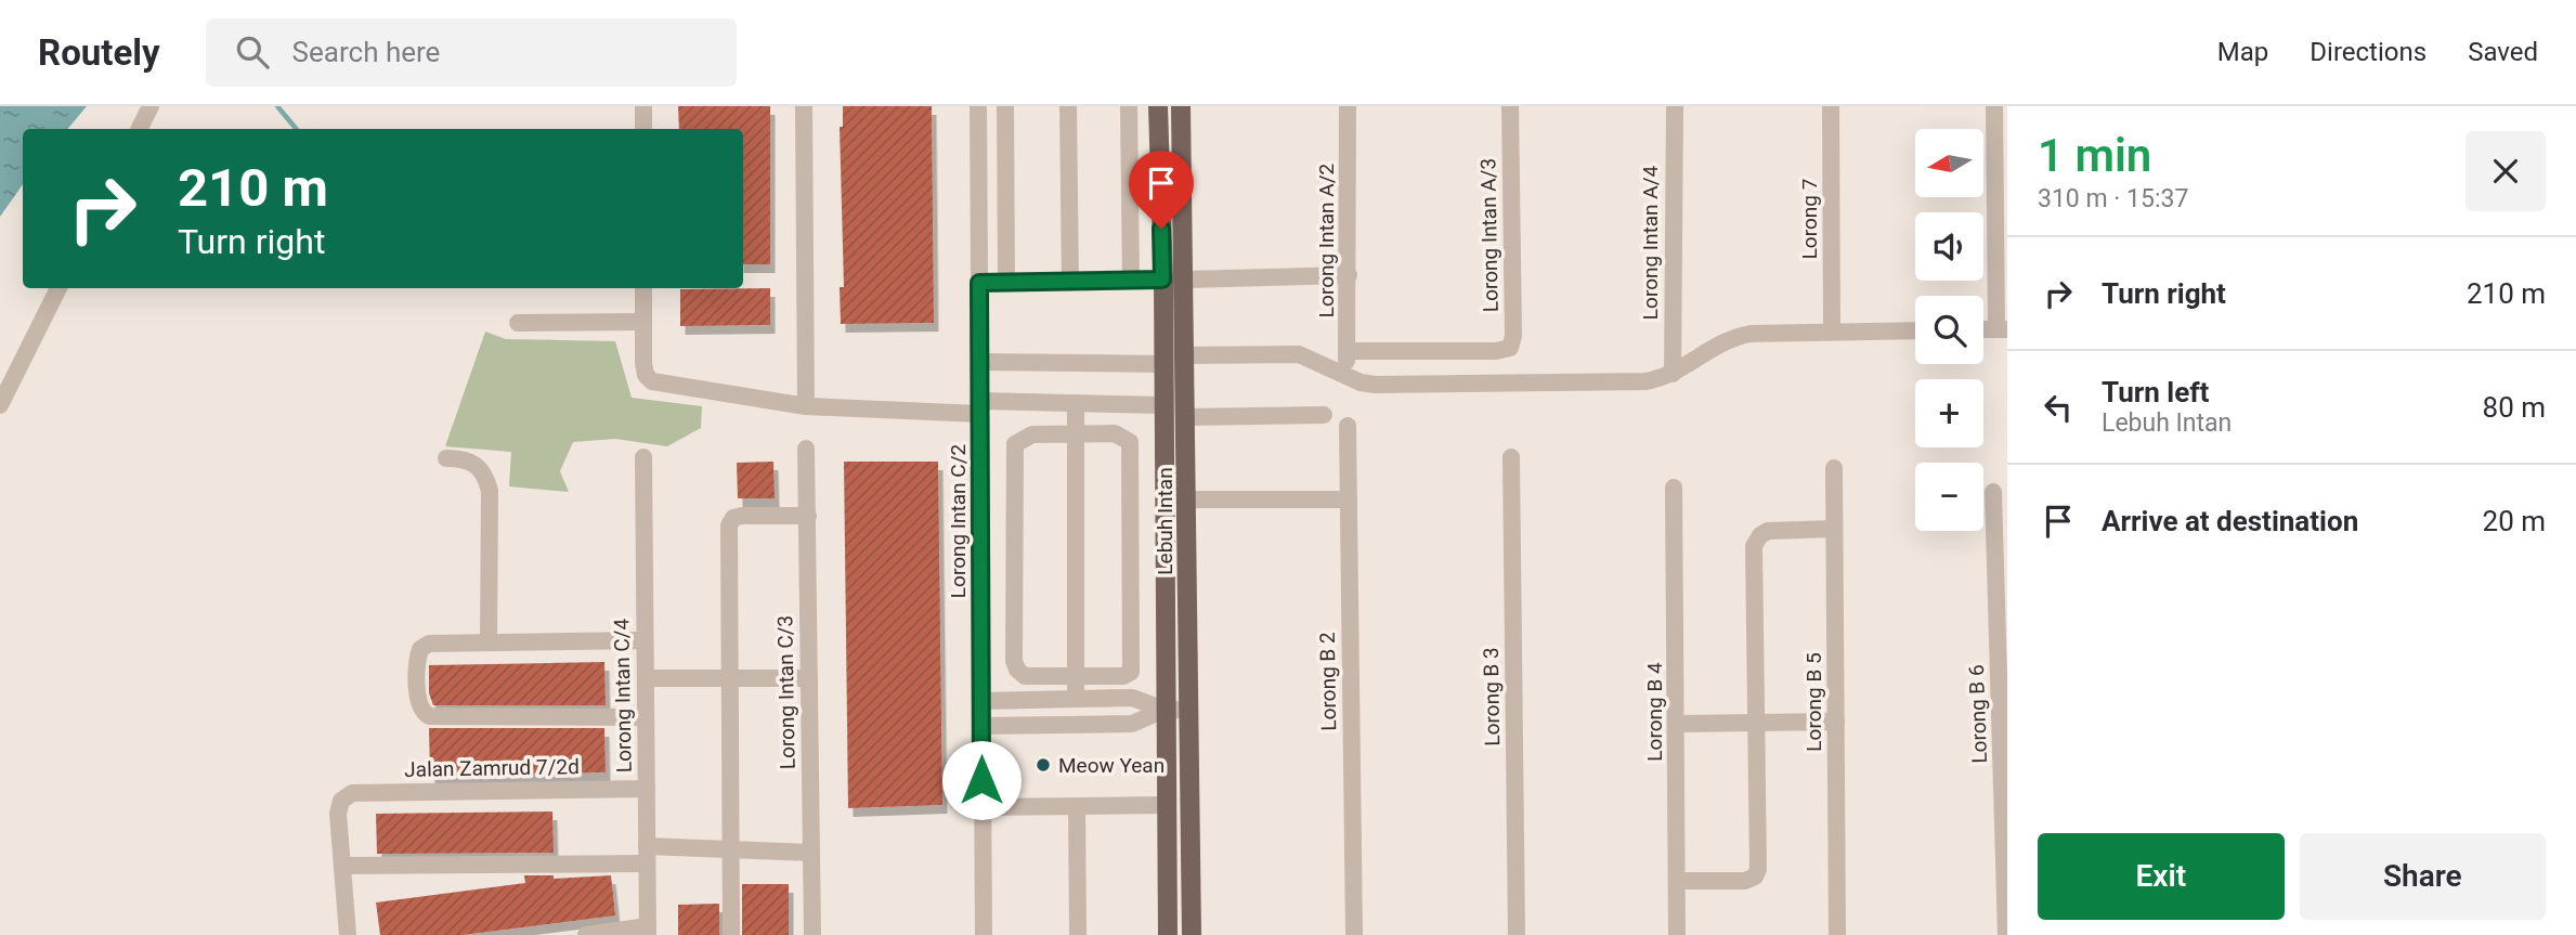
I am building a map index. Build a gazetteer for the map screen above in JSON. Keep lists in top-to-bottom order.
{
  "streets": {
    "main road": ["Lebuh Intan"],
    "street": [
      "Lorong 7",
      "Lorong Intan A/3",
      "Lorong Intan A/2",
      "Lorong Intan A/4",
      "Lorong Intan C/2",
      "Lorong B 2",
      "Lorong Intan C/3",
      "Lorong Intan C/4",
      "Lorong B 3",
      "Lorong B 5",
      "Lorong B 4",
      "Lorong B 6",
      "Jalan Zamrud 7/2d"
    ]
  },
  "crossings": [
    ["Lorong Intan A/3", "Lorong Intan A/2"],
    ["Lorong Intan C/4", "Jalan Zamrud 7/2d"]
  ],
  "places": ["Meow Yean"],
  "north": "left",
  "page": {
    "header": "Routely",
    "search": "Search here",
    "nav": ["Map", "Directions", "Saved"],
    "heading": ["1 min", "310 m · 15:37"],
    "map_buttons": ["+", "−"],
    "turn": ["210 m", "Turn right"],
    "list": [
      {
        "name": "Turn right",
        "value": "210 m"
      },
      {
        "name": "Turn left",
        "note": "Lebuh Intan",
        "value": "80 m"
      },
      {
        "name": "Arrive at destination",
        "value": "20 m"
      }
    ],
    "buttons": ["Exit", "Share"]
  }
}
